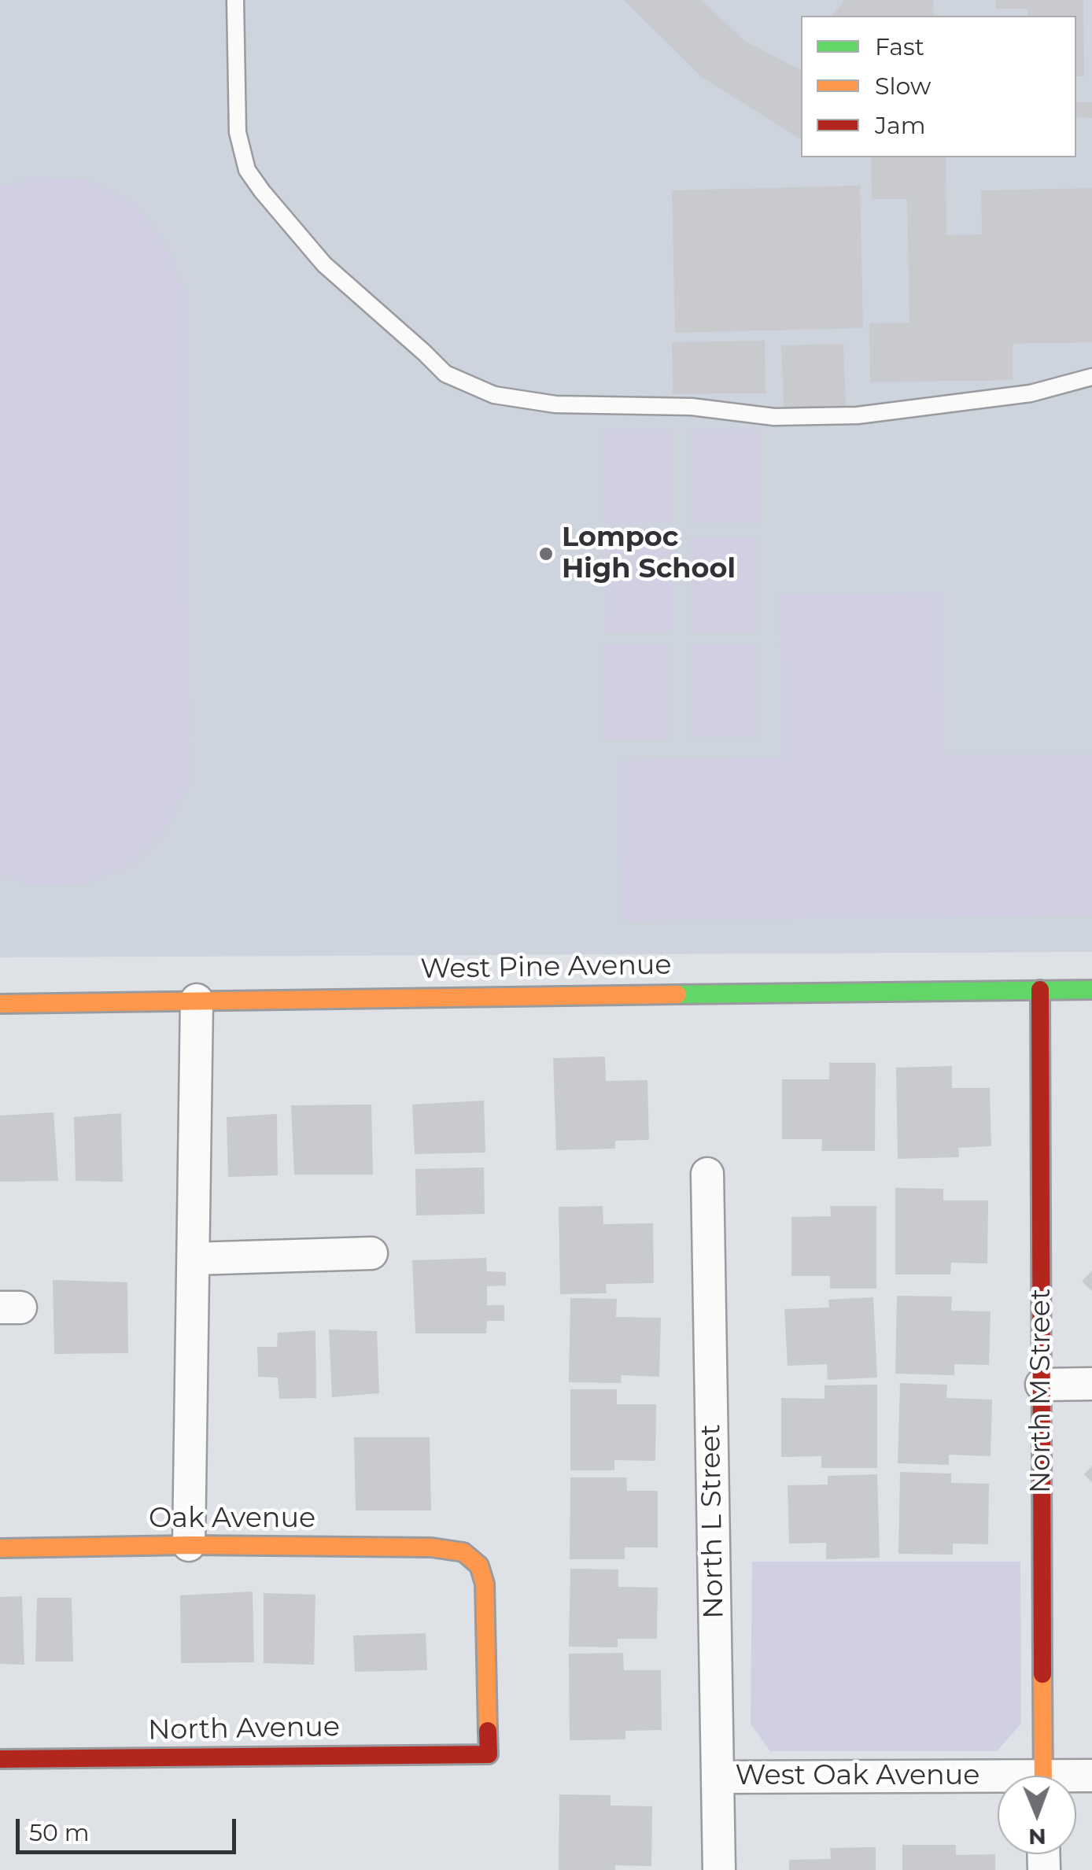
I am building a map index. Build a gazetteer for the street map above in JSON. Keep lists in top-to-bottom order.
{
  "streets": {
    "street": [
      "West Pine Avenue",
      "North M Street",
      "Oak Avenue",
      "North L Street",
      "North Avenue",
      "West Oak Avenue"
    ]
  },
  "crossings": [
    ["West Pine Avenue", "North M Street"],
    ["Oak Avenue", "North Avenue"],
    ["North L Street", "West Oak Avenue"]
  ],
  "places": ["Lompoc High School"],
  "legend": ["Fast", "Slow", "Jam"],
  "scale_bar": "50 m",
  "north": "bottom"
}
